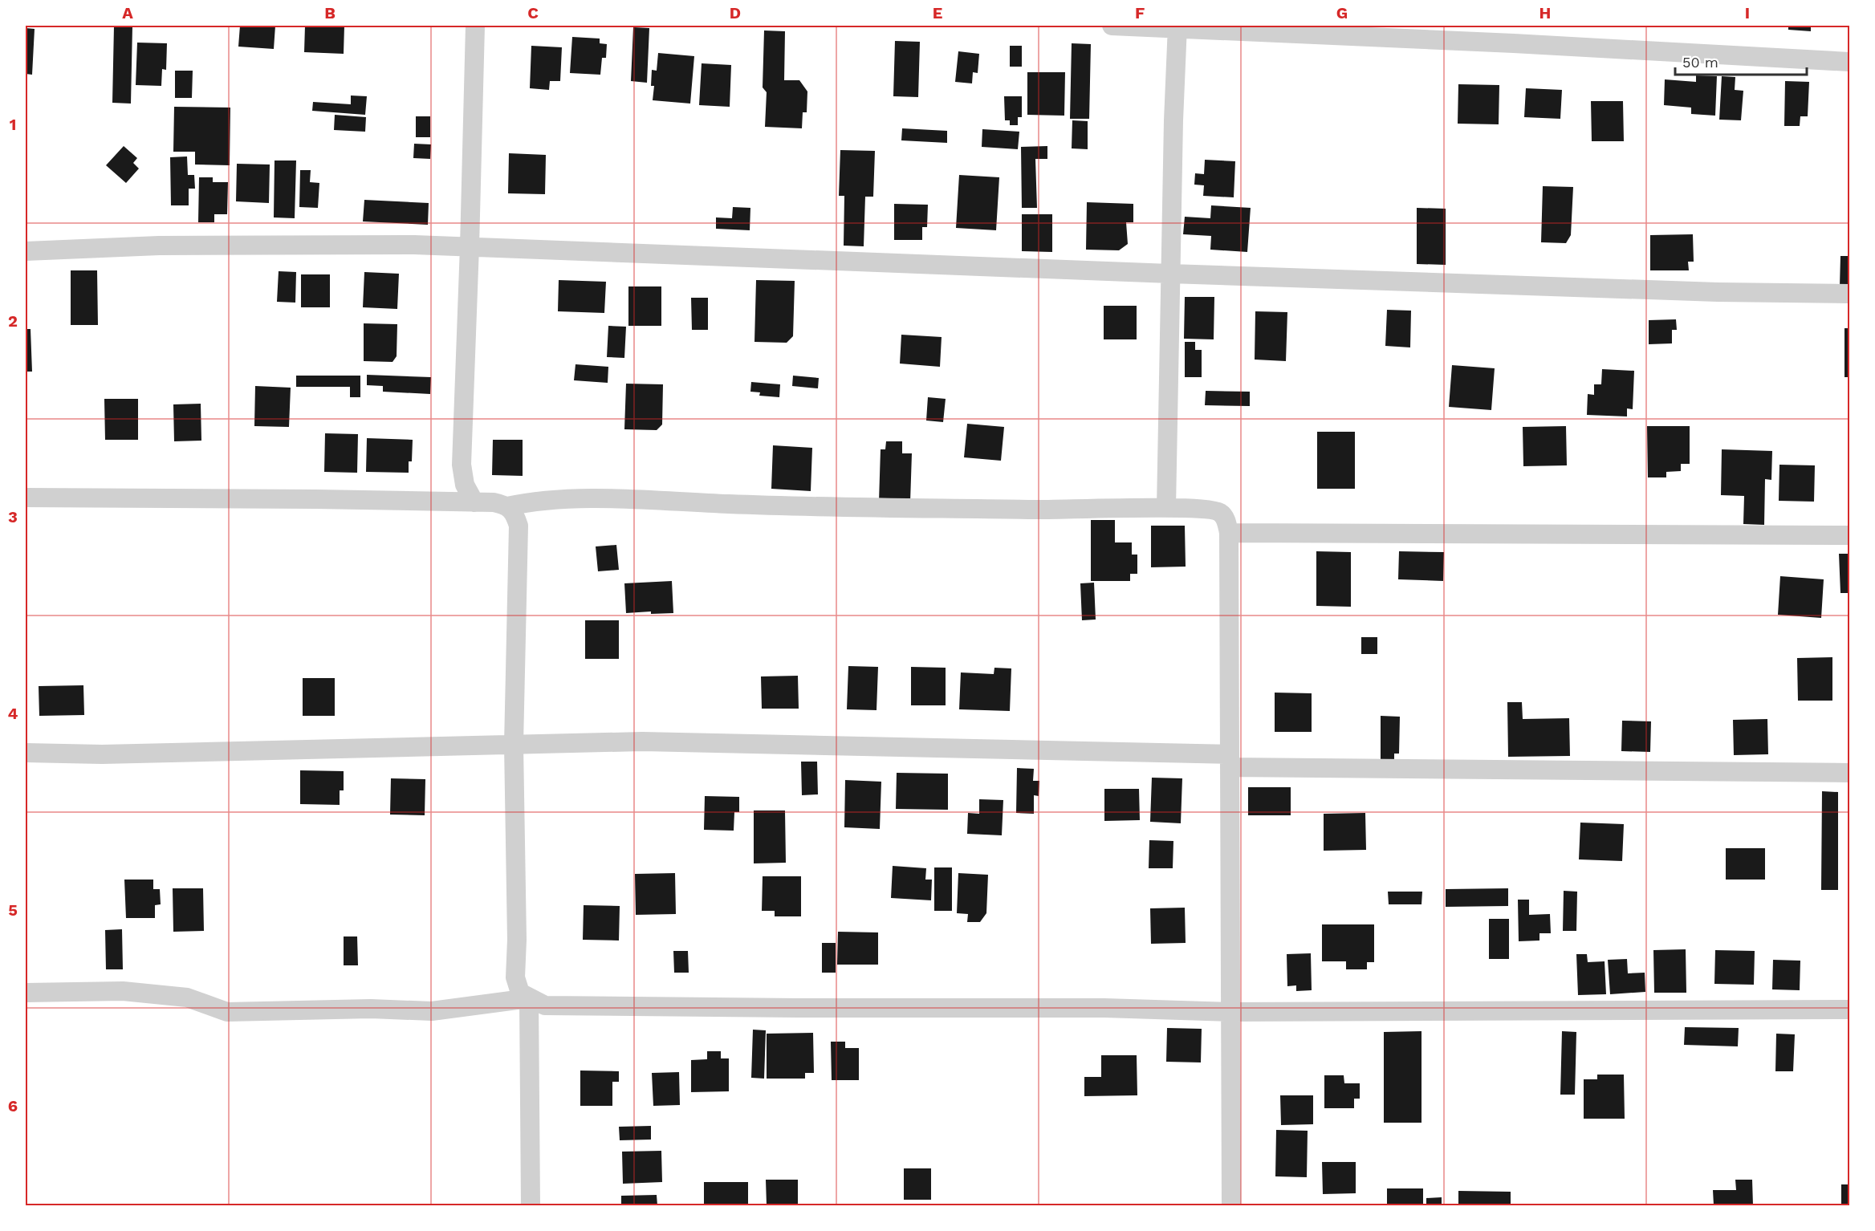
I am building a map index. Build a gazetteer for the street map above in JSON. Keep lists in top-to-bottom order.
{
  "scale_bar": "50 m",
  "grid": {
    "columns": [
      "A",
      "B",
      "C",
      "D",
      "E",
      "F",
      "G",
      "H",
      "I"
    ],
    "rows": [
      "1",
      "2",
      "3",
      "4",
      "5",
      "6"
    ]
  }
}
